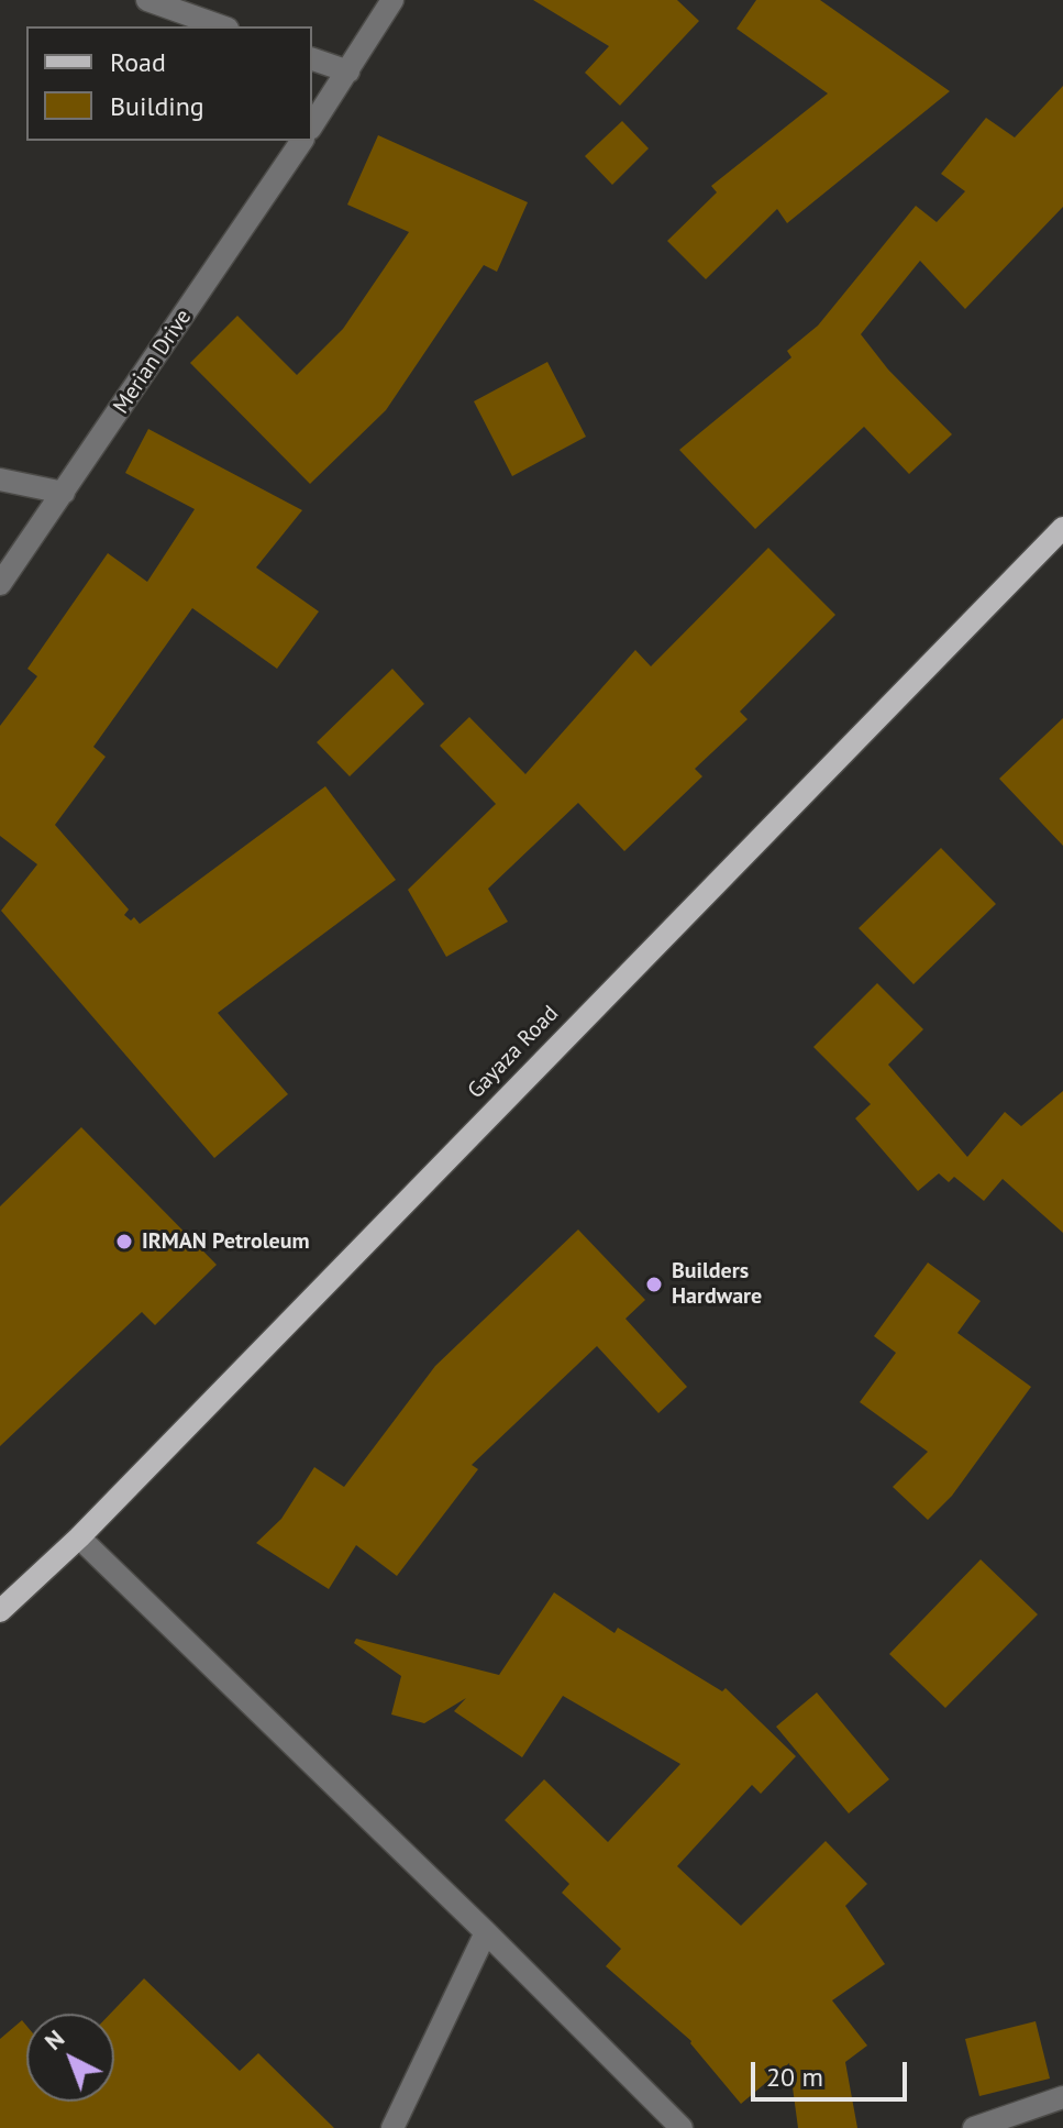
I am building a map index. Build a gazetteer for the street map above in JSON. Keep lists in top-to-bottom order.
{
  "streets": {
    "main road": ["Gayaza Road"],
    "street": ["Merian Drive"]
  },
  "places": ["IRMAN Petroleum", "Builders Hardware"],
  "legend": ["Road", "Building"],
  "scale_bar": "20 m",
  "north": "top left"
}
